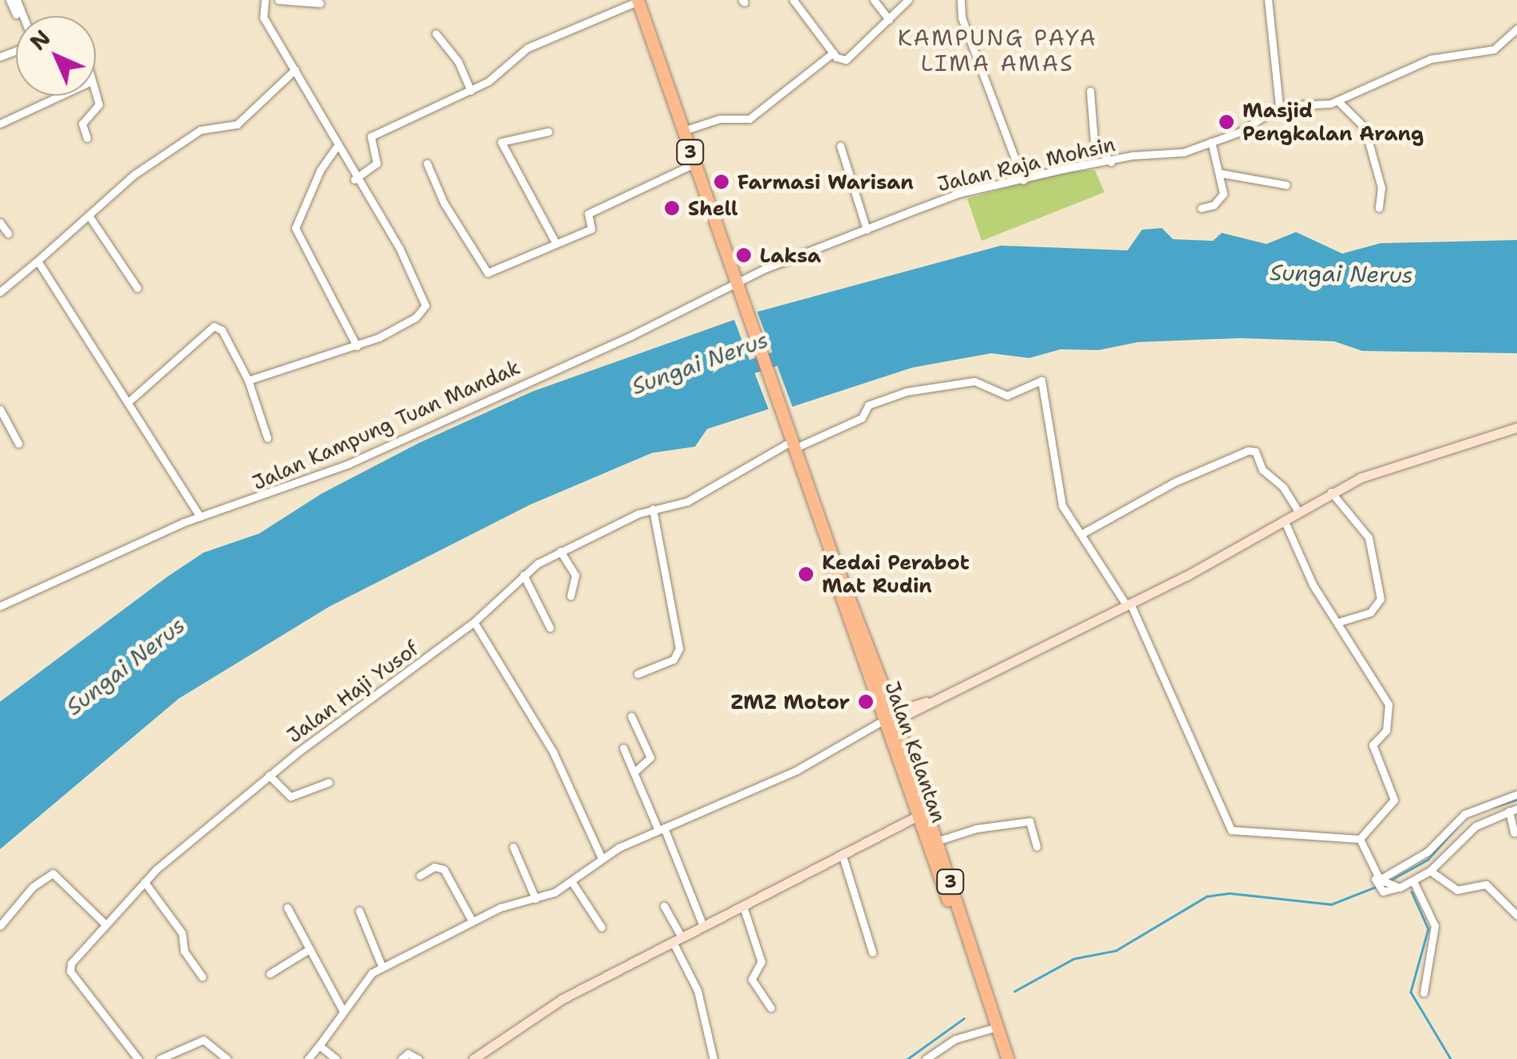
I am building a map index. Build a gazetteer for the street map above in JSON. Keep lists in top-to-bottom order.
{
  "streets": {
    "highway": ["3", "Jalan Kelantan"],
    "street": ["Jalan Raja Mohsin", "Jalan Kampung Tuan Mandak", "Jalan Haji Yusof"]
  },
  "crossings": [
    ["3", "Jalan Raja Mohsin"],
    ["3", "Jalan Kampung Tuan Mandak"],
    ["3", "Jalan Kelantan"],
    ["Jalan Raja Mohsin", "Jalan Kampung Tuan Mandak"],
    ["Jalan Raja Mohsin", "Jalan Kelantan"],
    ["Jalan Kampung Tuan Mandak", "Jalan Kelantan"],
    ["Jalan Haji Yusof", "Jalan Kelantan"]
  ],
  "districts": ["KAMPUNG PAYA LIMA AMAS"],
  "water": ["Sungai Nerus"],
  "places": [
    "Masjid Pengkalan Arang",
    "Farmasi Warisan",
    "Shell",
    "Laksa",
    "Kedai Perabot Mat Rudin",
    "ZMZ Motor"
  ],
  "north": "top left"
}
